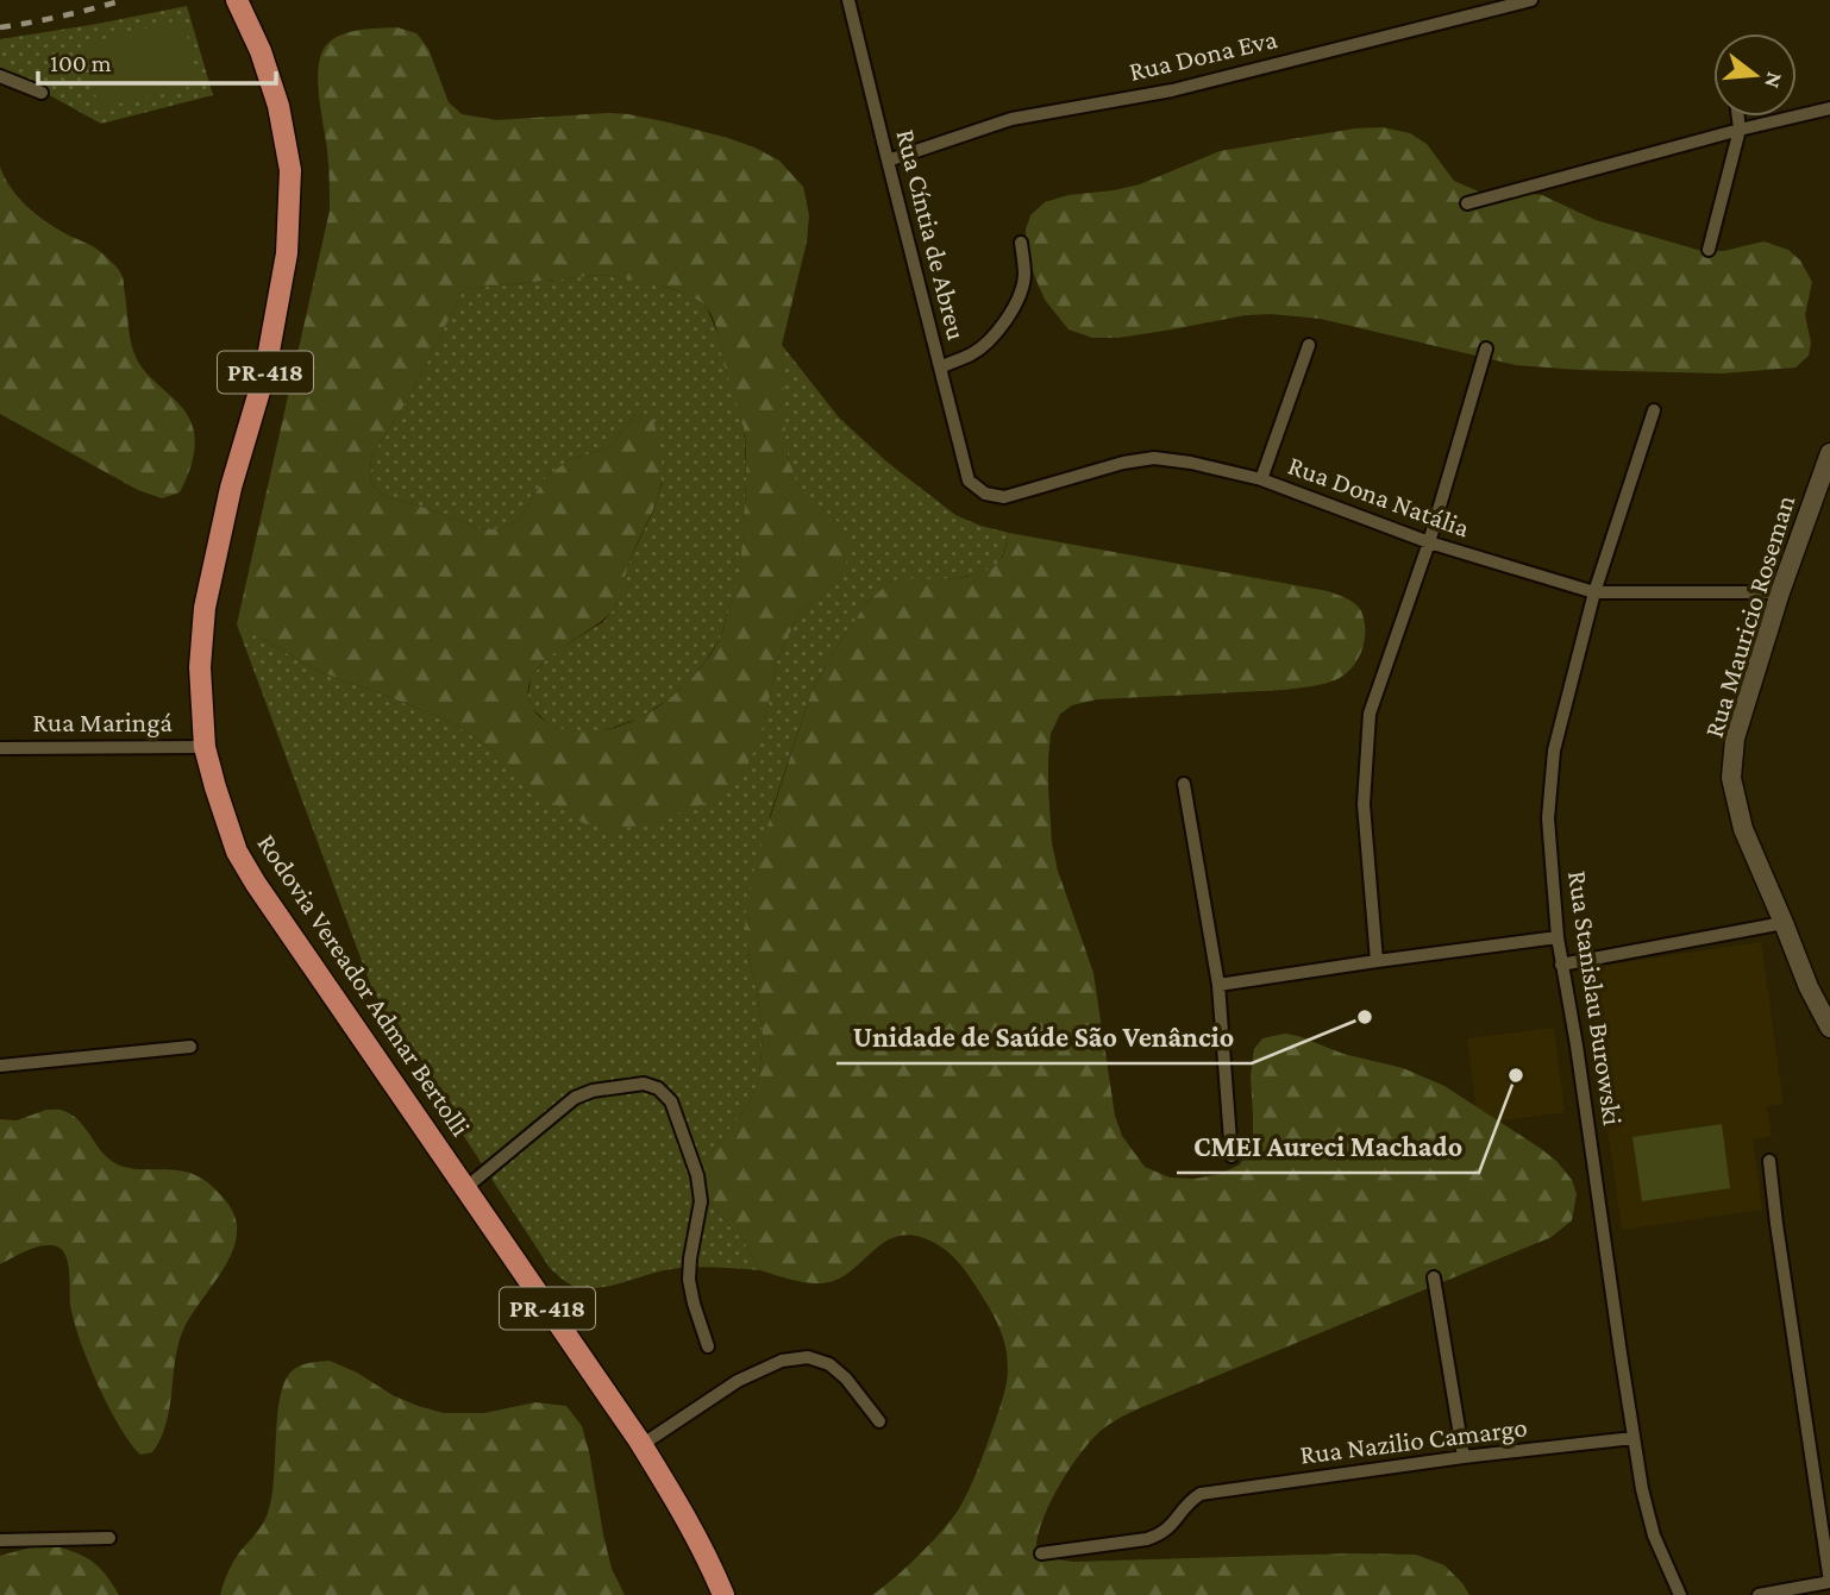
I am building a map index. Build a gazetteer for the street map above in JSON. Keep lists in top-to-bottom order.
{
  "streets": {
    "highway": ["PR-418", "Rodovia Vereador Admar Bertolli"],
    "main road": ["Rua Mauricio Roseman"],
    "street": [
      "Rua Dona Eva",
      "Rua Cíntia de Abreu",
      "Rua Dona Natália",
      "Rua Maringá",
      "Rua Stanislau Burowski",
      "Rua Nazilio Camargo"
    ]
  },
  "crossings": [
    ["Rua Dona Eva", "Rua Cíntia de Abreu"],
    ["Rua Cíntia de Abreu", "Rua Dona Natália"],
    ["Rua Dona Natália", "Rua Mauricio Roseman"],
    ["Rua Dona Natália", "Rua Stanislau Burowski"],
    ["Rua Maringá", "Rodovia Vereador Admar Bertolli"],
    ["Rua Stanislau Burowski", "Rua Nazilio Camargo"]
  ],
  "places": ["Unidade de Saúde São Venâncio", "CMEI Aureci Machado"],
  "scale_bar": "100 m",
  "north": "right"
}
